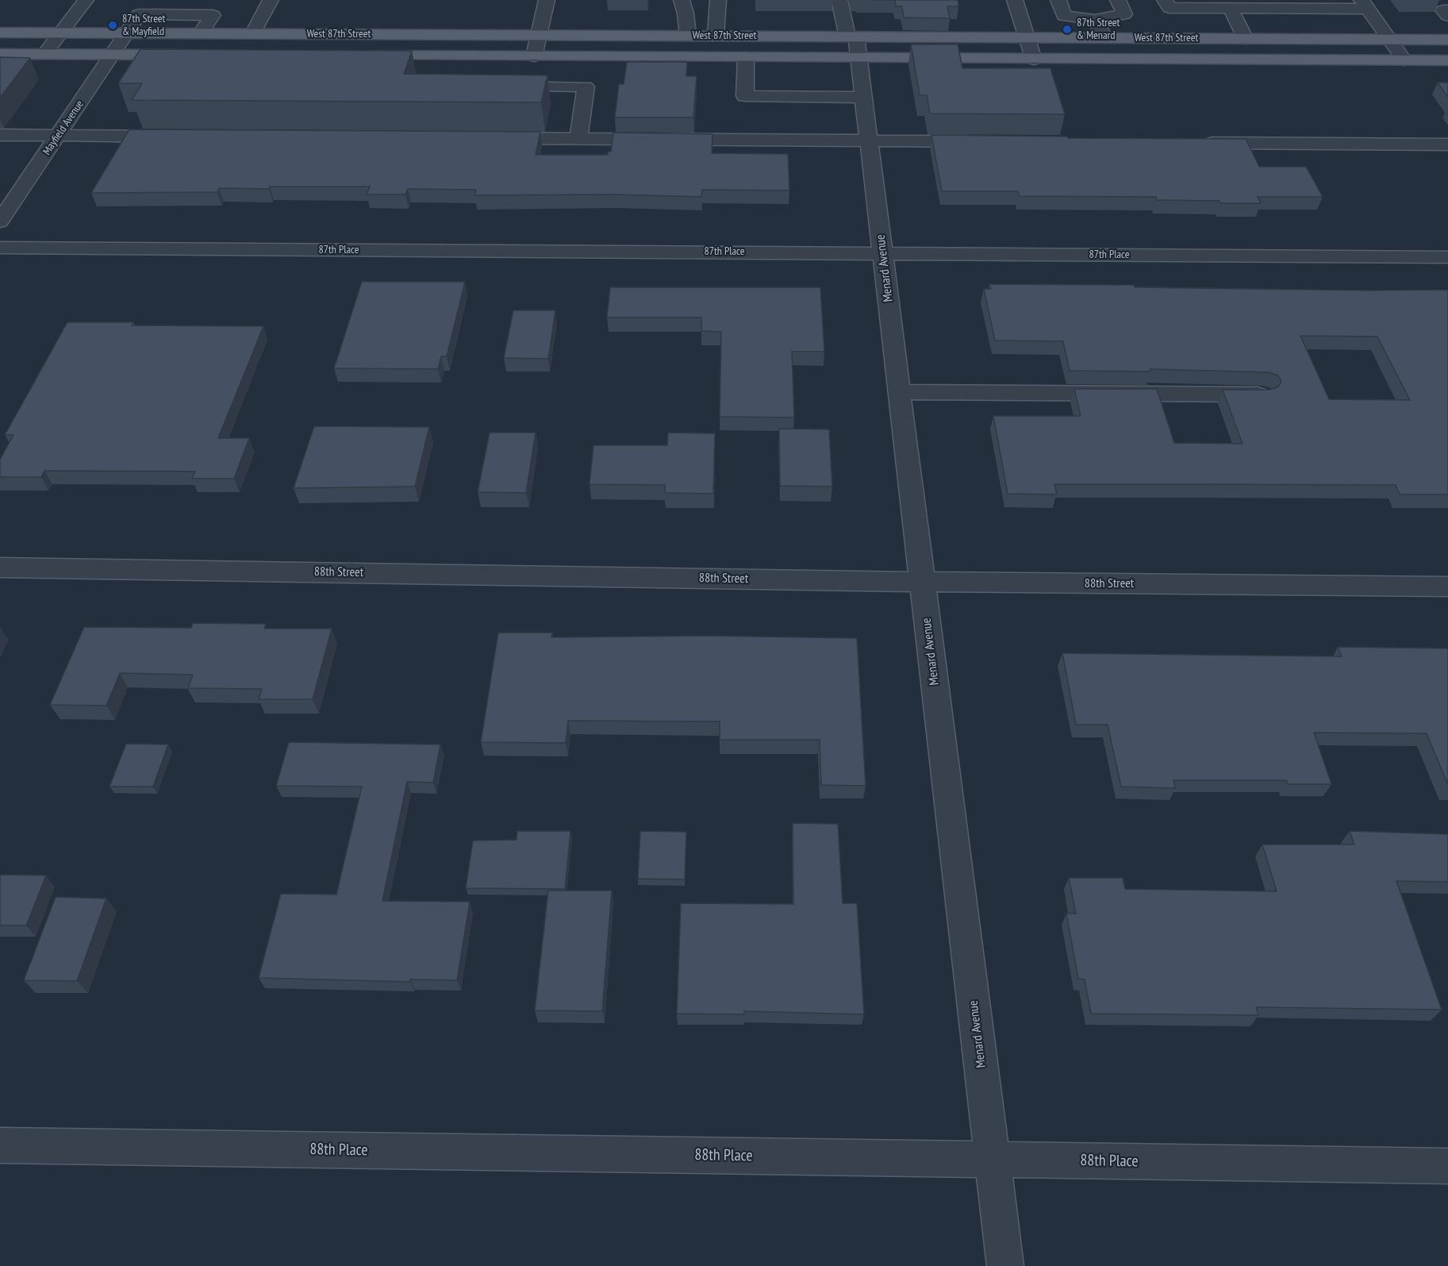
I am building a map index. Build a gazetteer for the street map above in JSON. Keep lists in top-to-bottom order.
{
  "streets": {
    "main road": ["West 87th Street"],
    "street": [
      "Mayfield Avenue",
      "87th Place",
      "Menard Avenue",
      "88th Street",
      "88th Place"
    ]
  },
  "crossings": [
    ["West 87th Street", "Mayfield Avenue"],
    ["West 87th Street", "Menard Avenue"],
    ["87th Place", "Menard Avenue"],
    ["Menard Avenue", "88th Street"],
    ["Menard Avenue", "88th Place"]
  ],
  "places": ["87th Street & Mayfield", "87th Street & Menard"]
}
